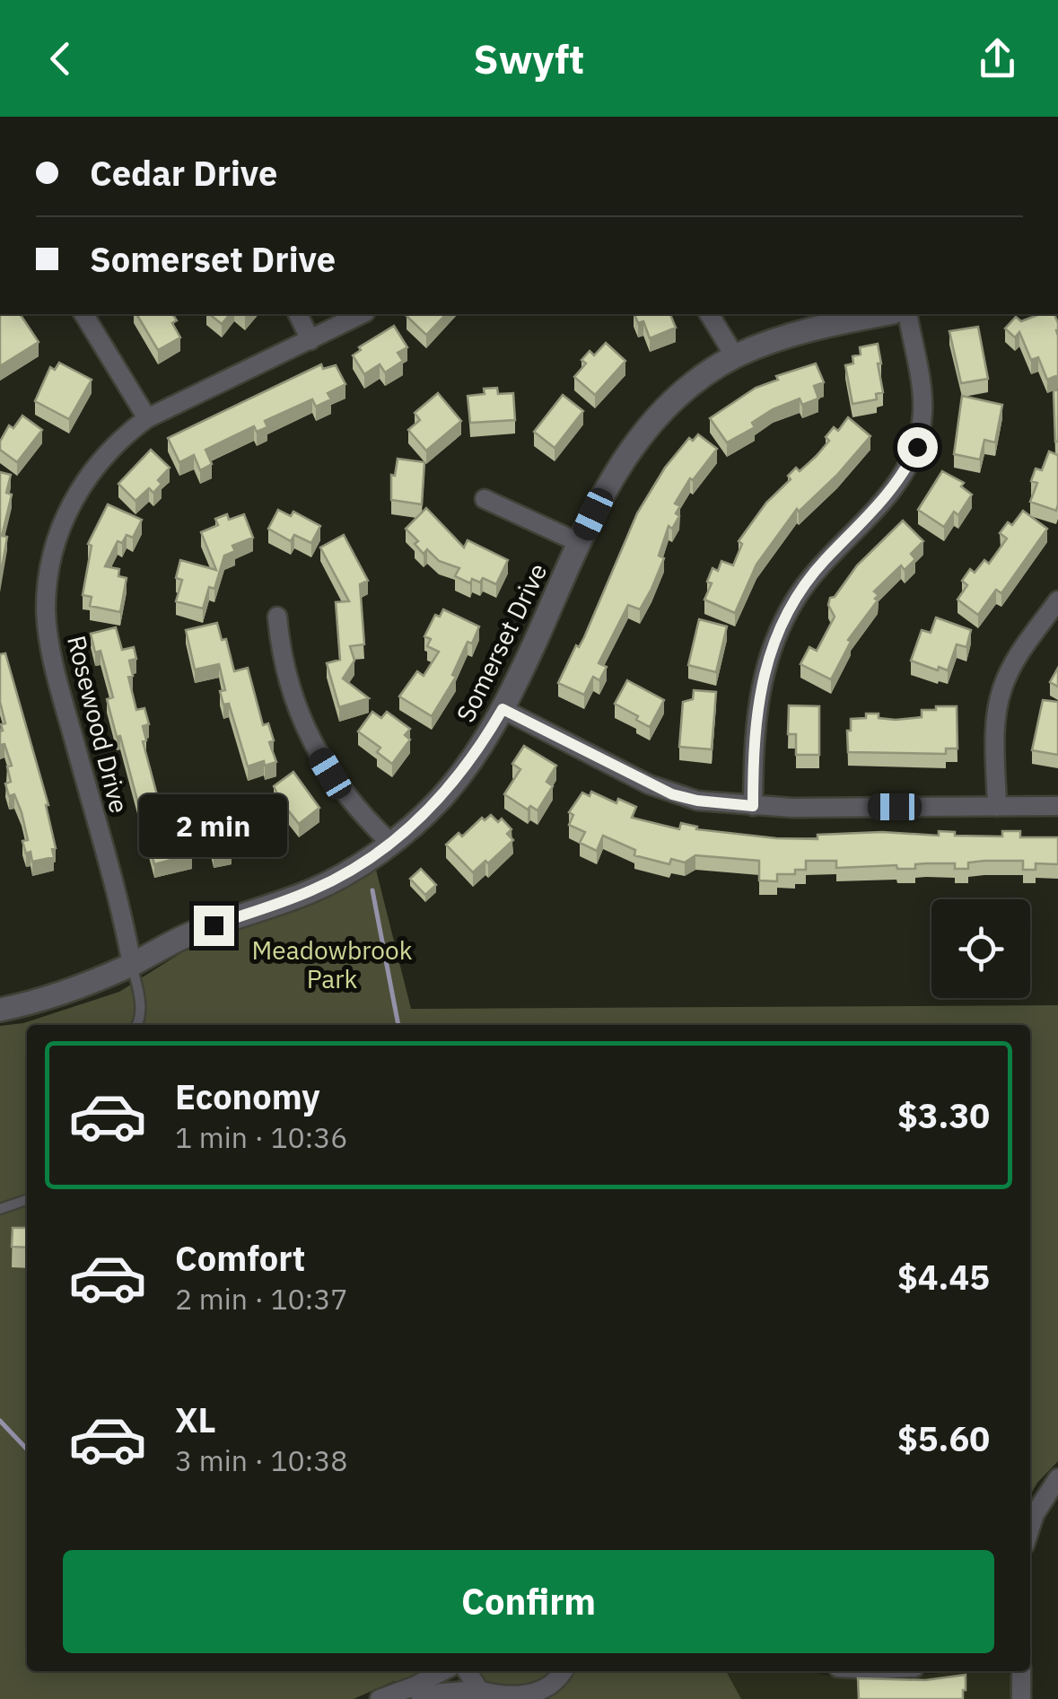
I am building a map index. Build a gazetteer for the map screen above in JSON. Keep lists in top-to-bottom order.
{
  "streets": {
    "street": ["Somerset Drive", "Rosewood Drive"]
  },
  "crossings": [
    ["Somerset Drive", "Rosewood Drive"]
  ],
  "parks": ["Meadowbrook Park"],
  "page": {
    "header": "Swyft",
    "banner": ["Cedar Drive", "Somerset Drive"],
    "bubble": "2 min",
    "list": [
      {
        "name": "Economy",
        "note": "1 min · 10:36",
        "value": "$3.30"
      },
      {
        "name": "Comfort",
        "note": "2 min · 10:37",
        "value": "$4.45"
      },
      {
        "name": "XL",
        "note": "3 min · 10:38",
        "value": "$5.60"
      }
    ],
    "buttons": "Confirm"
  }
}
